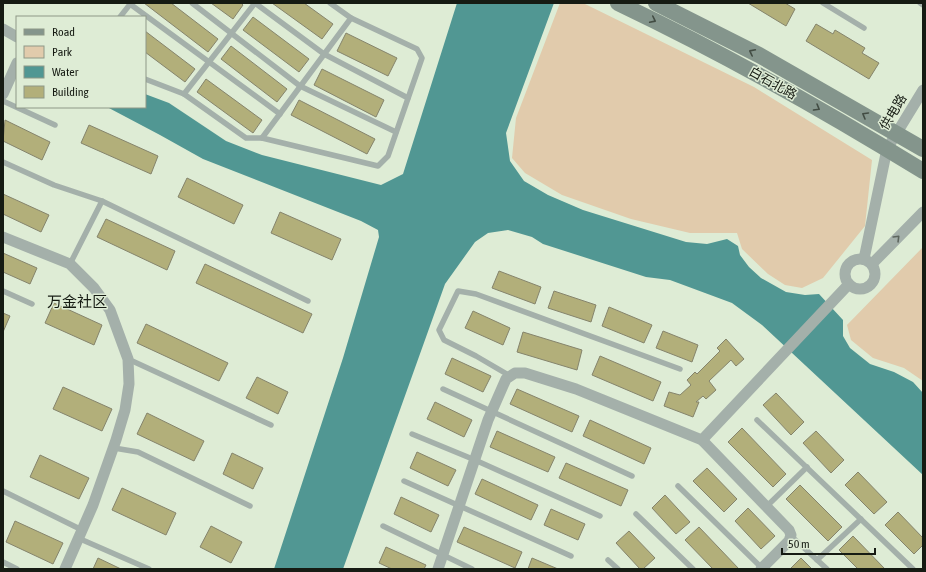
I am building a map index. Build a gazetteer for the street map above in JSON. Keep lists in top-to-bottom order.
{
  "streets": {
    "main road": ["白石北路"],
    "street": ["供电路"]
  },
  "crossings": [
    ["白石北路", "供电路"]
  ],
  "districts": ["万金社区"],
  "legend": [
    "Road",
    "Park",
    "Water",
    "Building"
  ],
  "scale_bar": "50 m"
}
